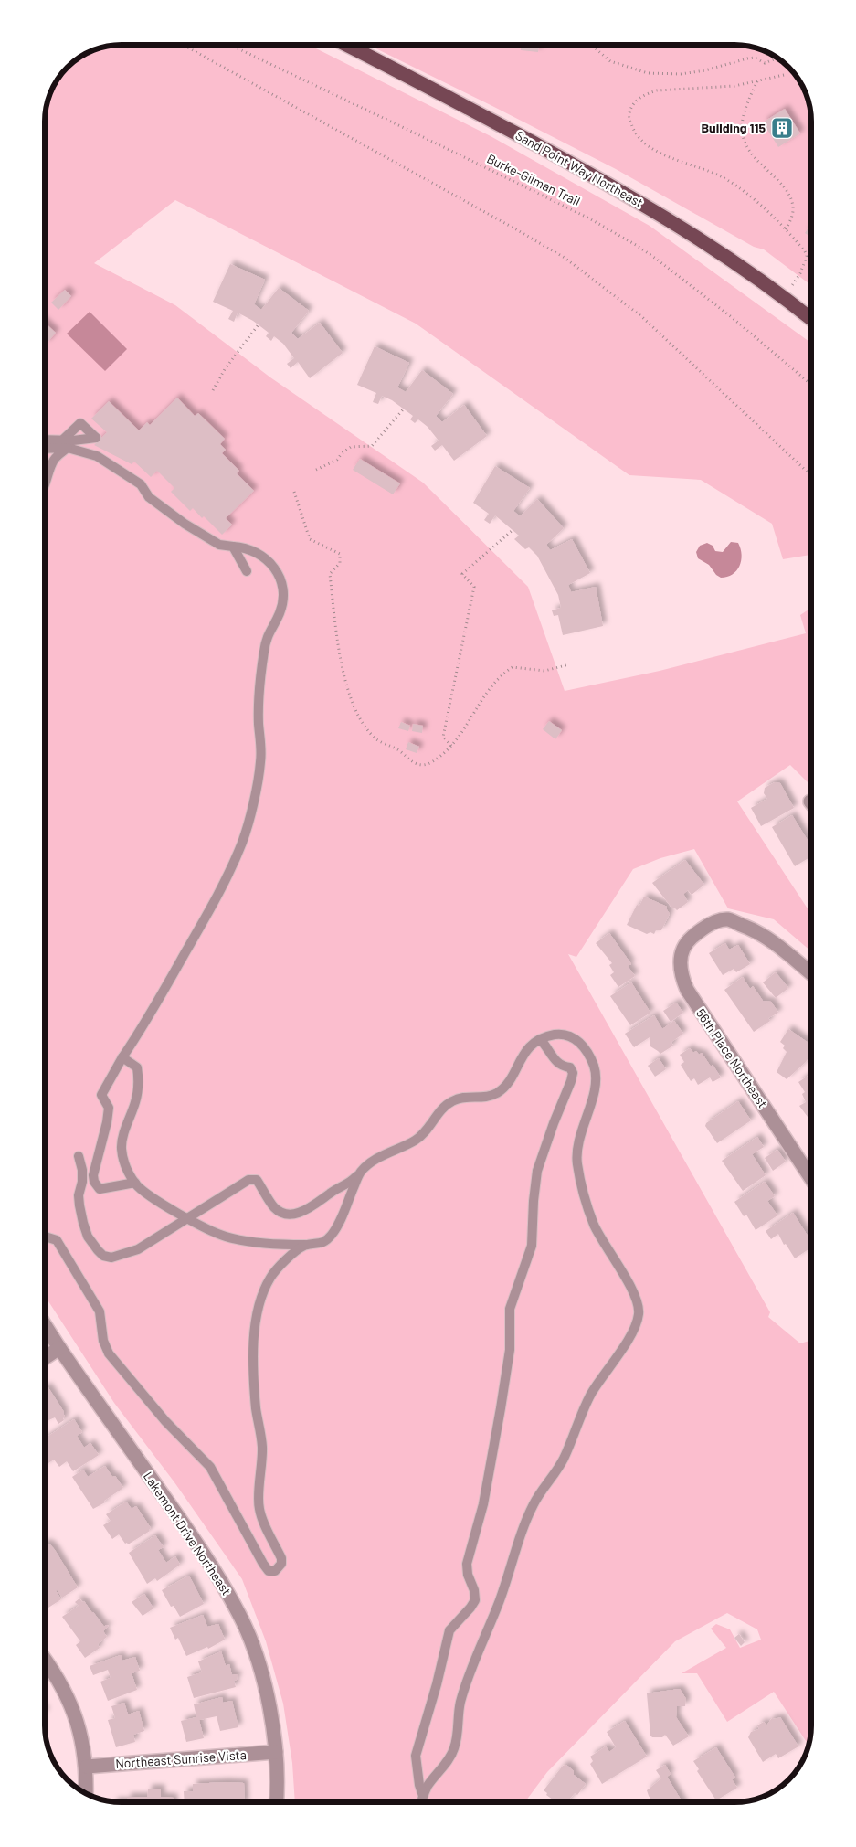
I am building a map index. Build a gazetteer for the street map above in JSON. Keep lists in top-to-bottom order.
{
  "streets": {
    "main road": ["Sand Point Way Northeast"],
    "street": ["56th Place Northeast", "Lakemont Drive Northeast", "Northeast Sunrise Vista"],
    "path": ["Burke-Gilman Trail"]
  },
  "crossings": [
    ["Lakemont Drive Northeast", "Northeast Sunrise Vista"]
  ],
  "places": {
    "building": ["Building 115"]
  }
}
